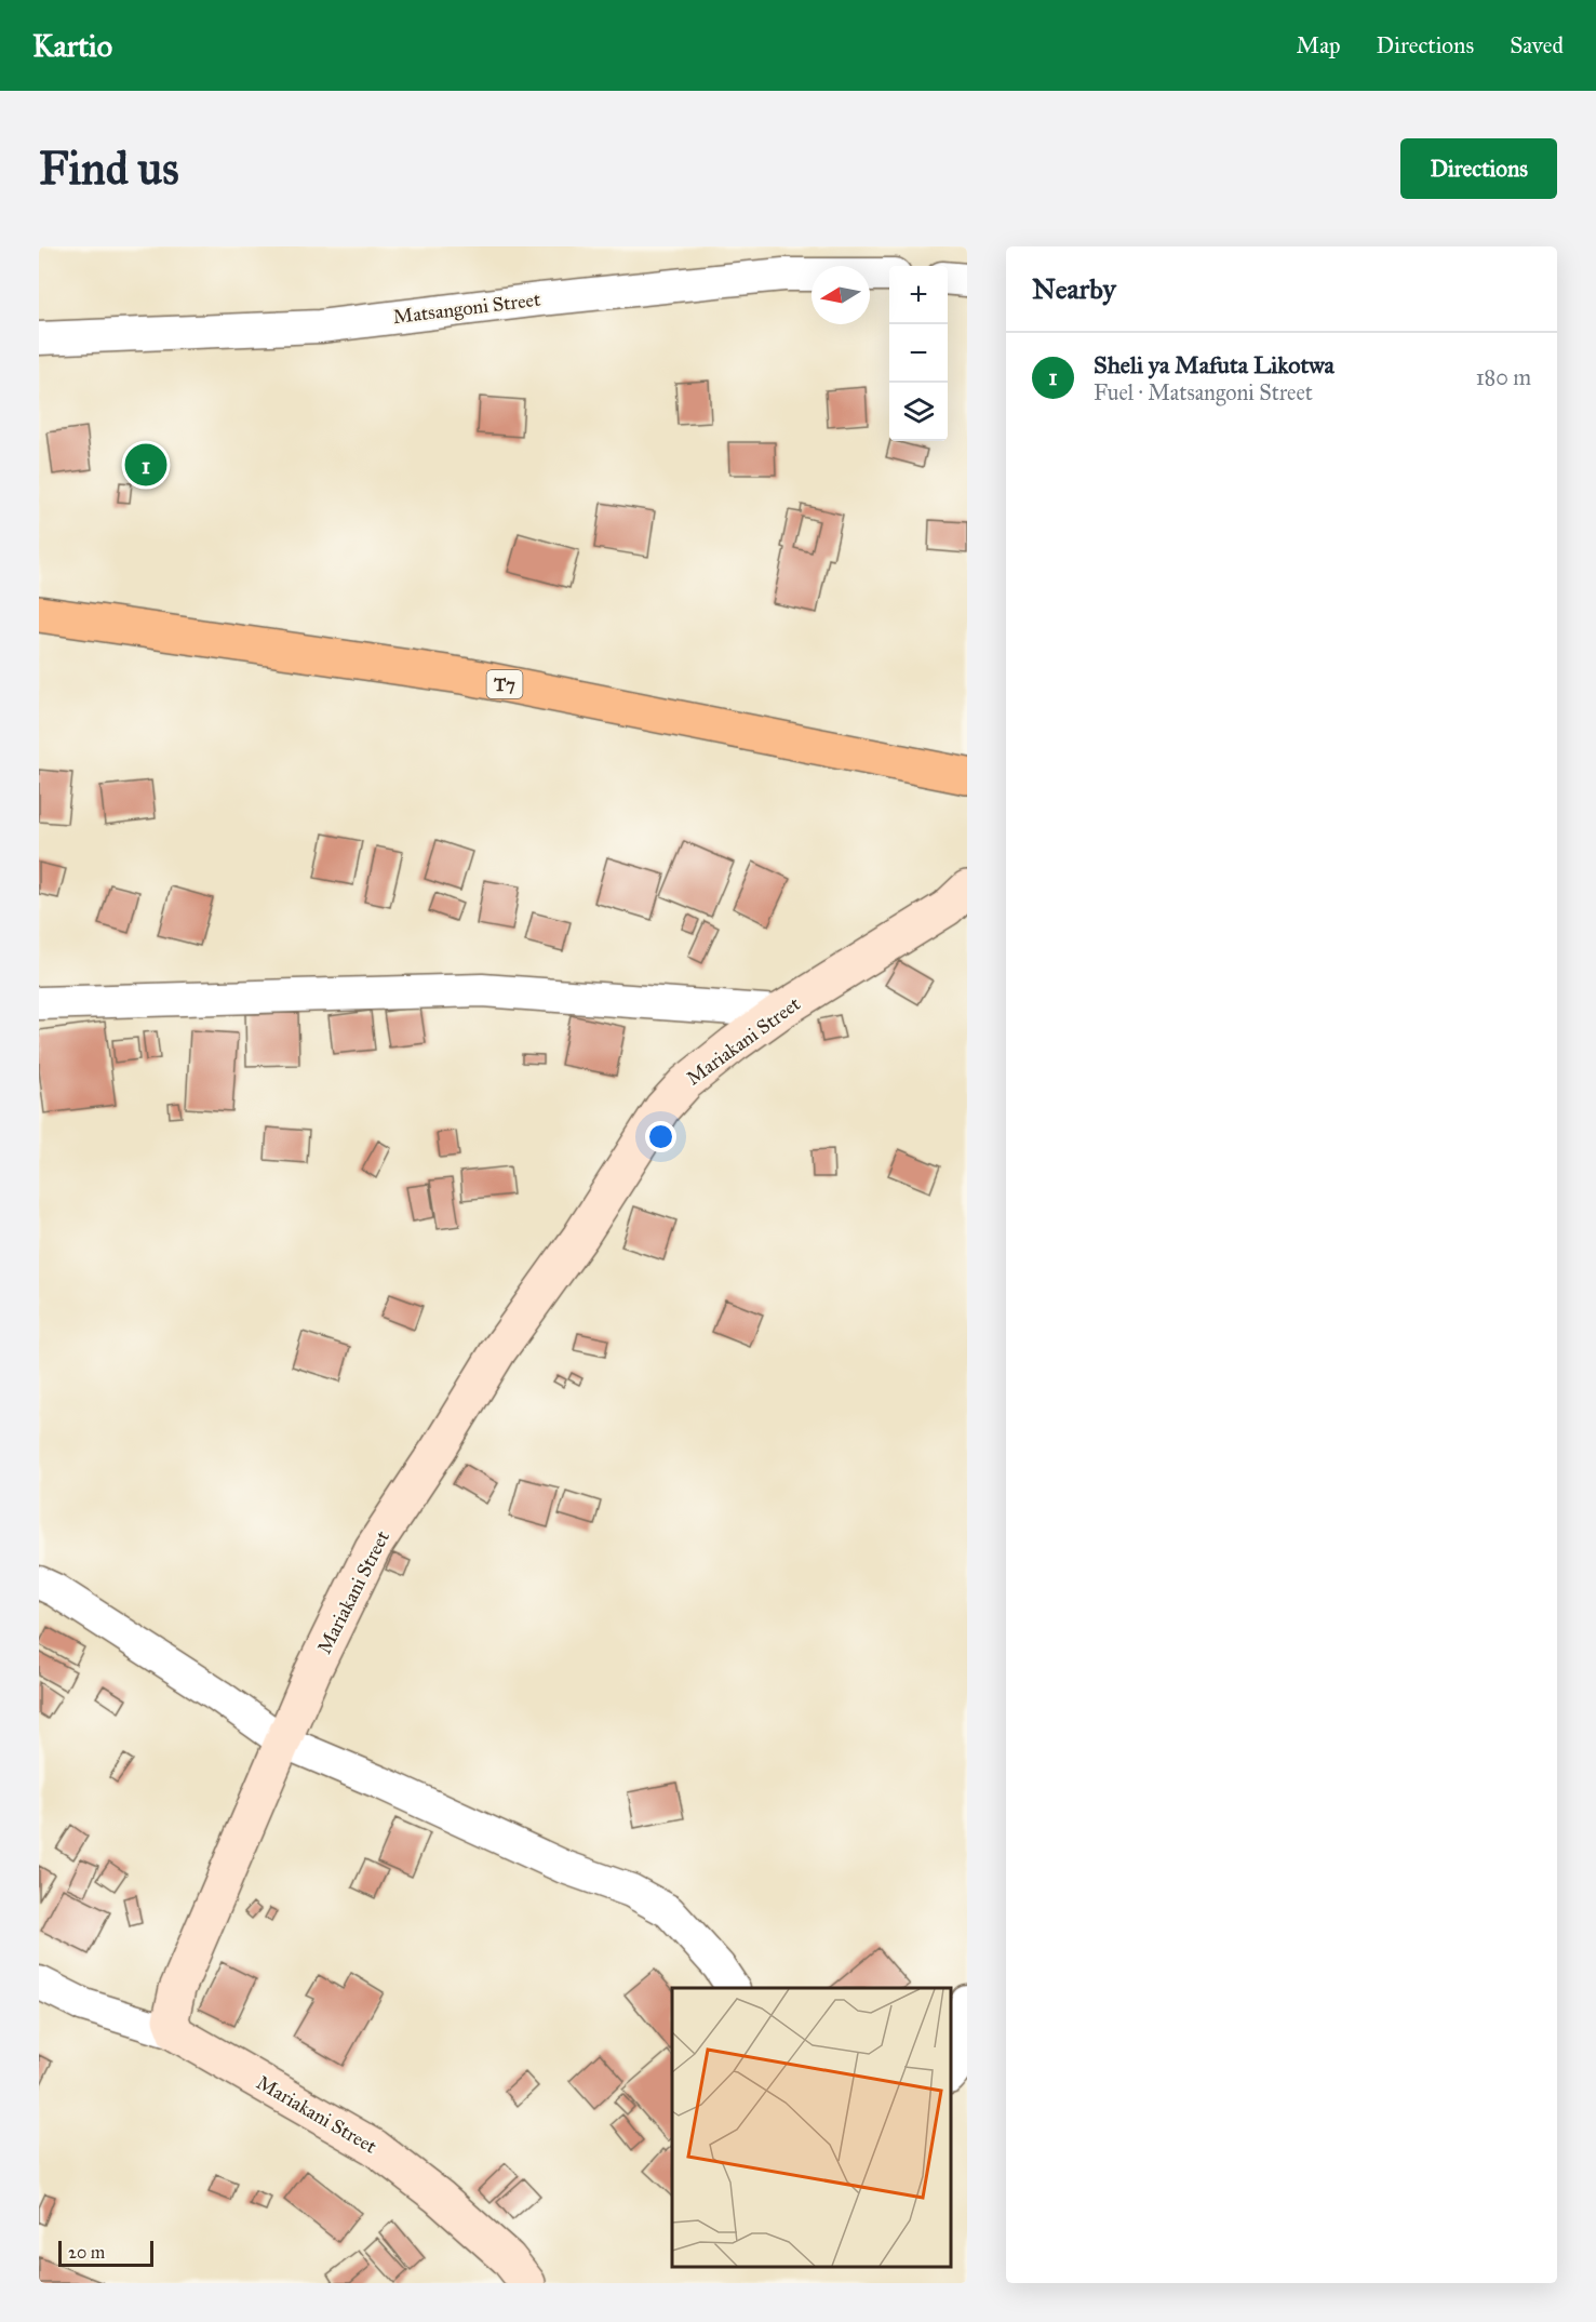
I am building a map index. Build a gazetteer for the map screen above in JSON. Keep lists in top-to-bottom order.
{
  "streets": {
    "highway": ["T7"],
    "street": ["Matsangoni Street", "Mariakani Street"]
  },
  "scale_bar": "20 m",
  "north": "left",
  "page": {
    "header": "Kartio",
    "nav": ["Map", "Directions", "Saved"],
    "buttons": "Directions",
    "title": "Find us",
    "heading": "Nearby",
    "map_buttons": ["+", "−"],
    "list": [
      {
        "mark": "1",
        "name": "Sheli ya Mafuta Likotwa",
        "note": "Fuel · Matsangoni Street",
        "value": "180 m"
      }
    ],
    "pins": "1",
    "scale": "20 m"
  }
}
